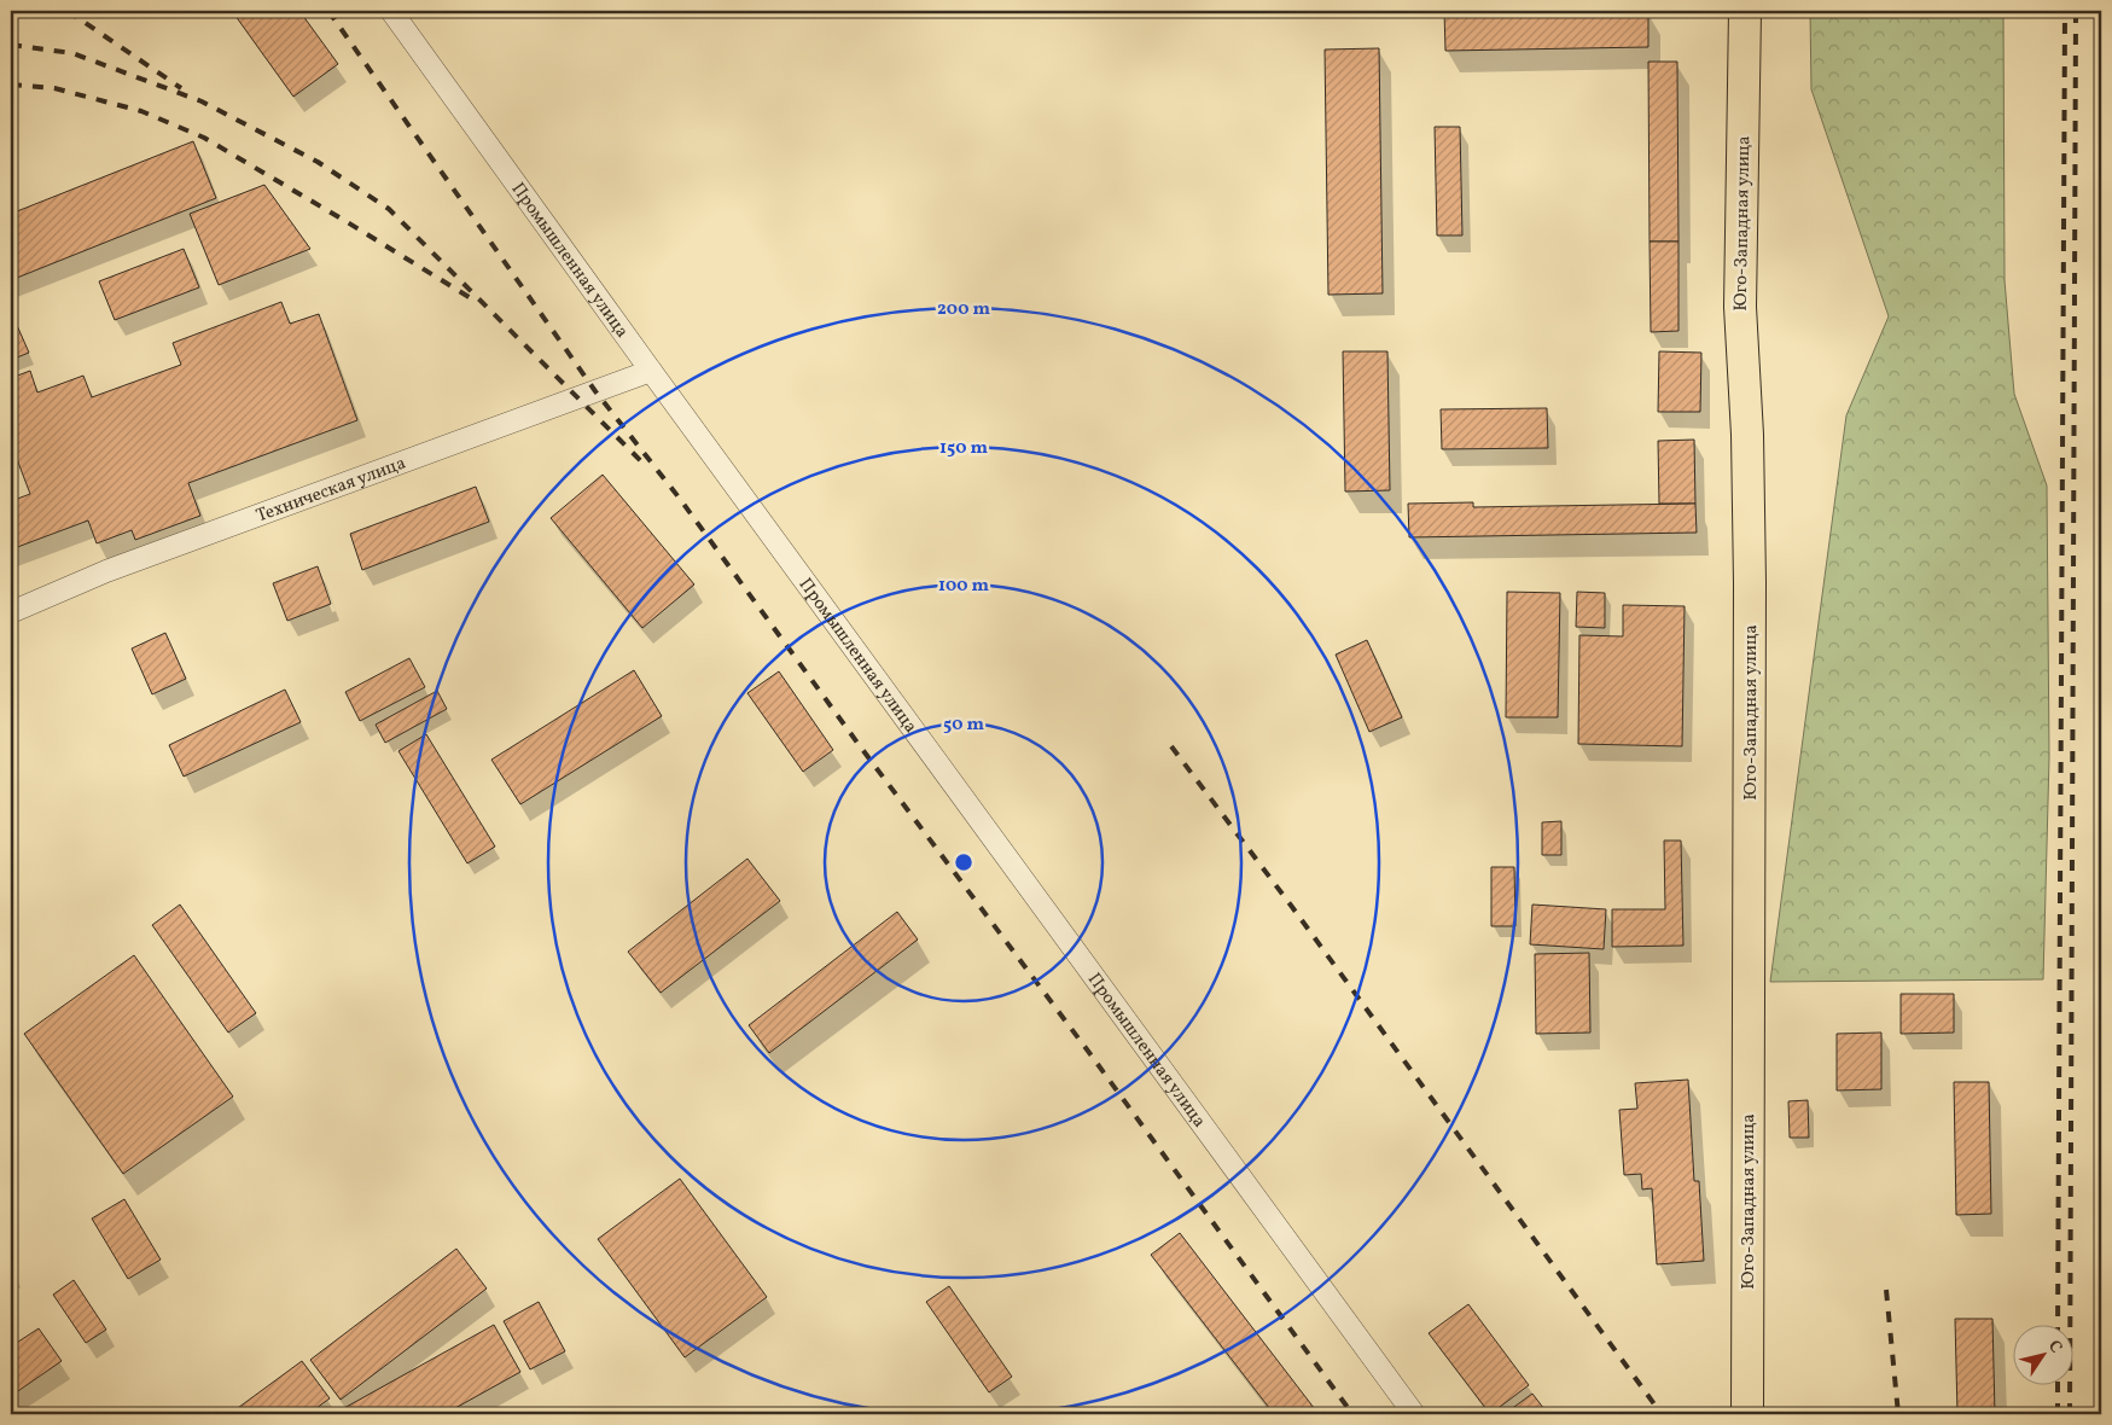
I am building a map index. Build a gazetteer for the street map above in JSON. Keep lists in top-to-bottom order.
{
  "streets": {
    "main road": ["Юго-Западная улица"],
    "street": ["Промышленная улица", "Техническая улица"]
  },
  "crossings": [
    ["Промышленная улица", "Техническая улица"]
  ],
  "north": "top right",
  "rings": [
    "200 m",
    "150 m",
    "100 m",
    "50 m"
  ]
}
